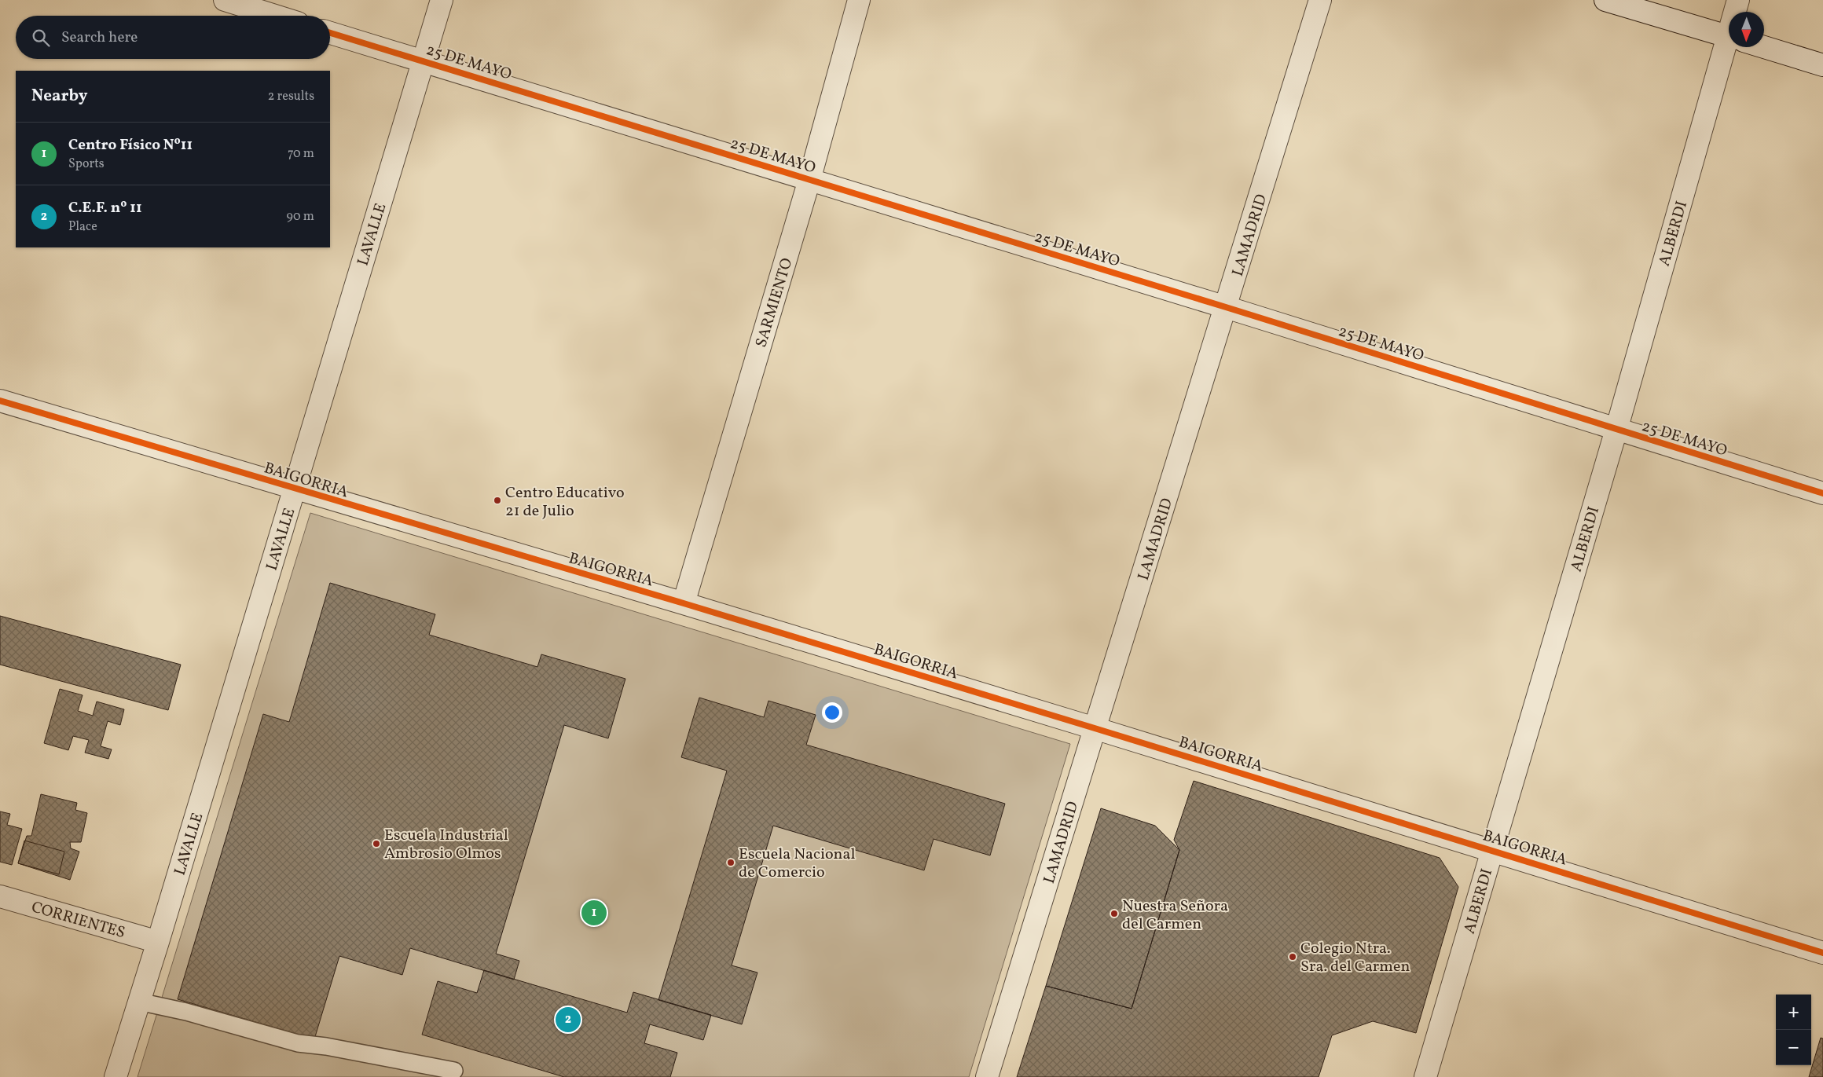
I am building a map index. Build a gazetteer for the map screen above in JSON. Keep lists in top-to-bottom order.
{
  "streets": {
    "street": [
      "25 DE MAYO",
      "ALBERDI",
      "LAVALLE",
      "LAMADRID",
      "SARMIENTO",
      "BAIGORRIA",
      "CORRIENTES"
    ]
  },
  "crossings": [
    ["25 DE MAYO", "ALBERDI"],
    ["25 DE MAYO", "LAVALLE"],
    ["25 DE MAYO", "LAMADRID"],
    ["25 DE MAYO", "SARMIENTO"],
    ["ALBERDI", "BAIGORRIA"],
    ["LAVALLE", "BAIGORRIA"],
    ["LAVALLE", "CORRIENTES"],
    ["LAMADRID", "BAIGORRIA"],
    ["SARMIENTO", "BAIGORRIA"]
  ],
  "places": [
    "Centro Educativo 21 de Julio",
    "Escuela Industrial Ambrosio Olmos",
    "Escuela Nacional de Comercio",
    "Nuestra Señora del Carmen",
    "Colegio Ntra. Sra. del Carmen"
  ],
  "north": "bottom",
  "page": {
    "search": "Search here",
    "heading": ["Nearby", "2 results"],
    "list": [
      {
        "mark": "1",
        "name": "Centro Físico Nº11",
        "note": "Sports",
        "value": "70 m"
      },
      {
        "mark": "2",
        "name": "C.E.F. nº 11",
        "note": "Place",
        "value": "90 m"
      }
    ],
    "pins": ["1", "2"],
    "map_buttons": ["+", "−"]
  }
}
